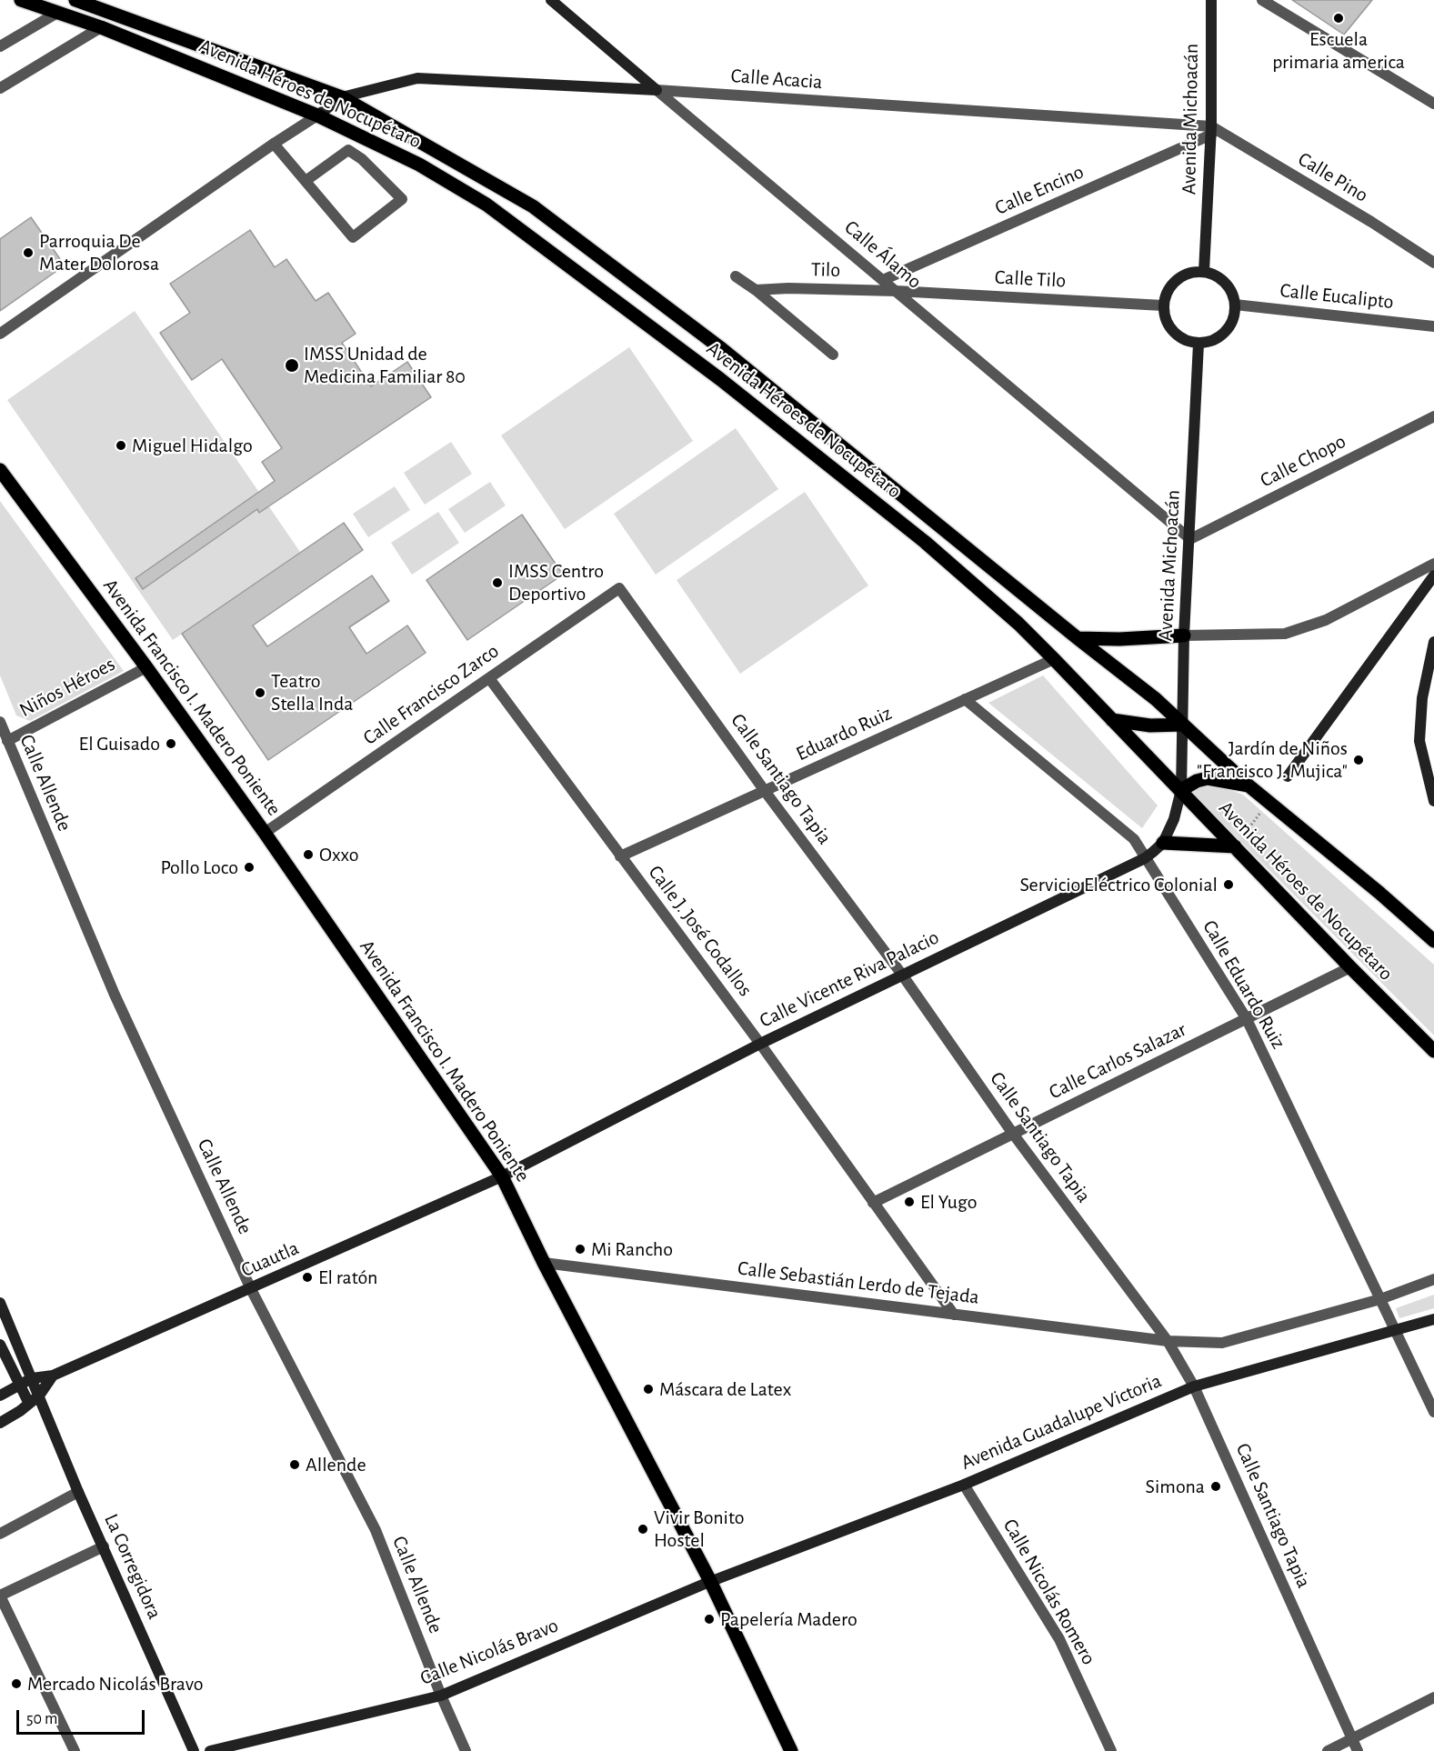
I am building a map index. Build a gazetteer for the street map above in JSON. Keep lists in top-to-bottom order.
{
  "streets": {
    "main road": ["Avenida Héroes de Nocupétaro", "Avenida Francisco I. Madero Poniente"],
    "street": [
      "Calle Acacia",
      "Avenida Michoacán",
      "Calle Pino",
      "Calle Encino",
      "Calle Álamo",
      "Tilo",
      "Calle Tilo",
      "Calle Eucalipto",
      "Calle Chopo",
      "Niños Héroes",
      "Calle Francisco Zarco",
      "Eduardo Ruiz",
      "Calle Santiago Tapia",
      "Calle Allende",
      "Calle J. José Codallos",
      "Calle Vicente Riva Palacio",
      "Calle Eduardo Ruiz",
      "Calle Carlos Salazar",
      "Cuautla",
      "Calle Sebastián Lerdo de Tejada",
      "Avenida Guadalupe Victoria",
      "La Corregidora",
      "Calle Nicolás Romero",
      "Calle Nicolás Bravo"
    ]
  },
  "crossings": [
    ["Calle Acacia", "Avenida Héroes de Nocupétaro"],
    ["Calle Acacia", "Avenida Michoacán"],
    ["Calle Acacia", "Calle Pino"],
    ["Calle Acacia", "Calle Encino"],
    ["Calle Acacia", "Calle Álamo"],
    ["Avenida Héroes de Nocupétaro", "Avenida Michoacán"],
    ["Avenida Héroes de Nocupétaro", "Eduardo Ruiz"],
    ["Avenida Héroes de Nocupétaro", "Calle Vicente Riva Palacio"],
    ["Avenida Héroes de Nocupétaro", "Calle Carlos Salazar"],
    ["Avenida Michoacán", "Calle Pino"],
    ["Avenida Michoacán", "Calle Encino"],
    ["Avenida Michoacán", "Calle Álamo"],
    ["Avenida Michoacán", "Calle Tilo"],
    ["Avenida Michoacán", "Calle Eucalipto"],
    ["Avenida Michoacán", "Calle Chopo"],
    ["Avenida Michoacán", "Calle Vicente Riva Palacio"],
    ["Calle Pino", "Calle Encino"],
    ["Calle Encino", "Calle Álamo"],
    ["Calle Álamo", "Tilo"],
    ["Calle Álamo", "Calle Tilo"],
    ["Calle Álamo", "Calle Chopo"],
    ["Tilo", "Calle Tilo"],
    ["Calle Tilo", "Calle Eucalipto"],
    ["Niños Héroes", "Avenida Francisco I. Madero Poniente"],
    ["Niños Héroes", "Calle Allende"],
    ["Calle Francisco Zarco", "Avenida Francisco I. Madero Poniente"],
    ["Calle Francisco Zarco", "Calle Santiago Tapia"],
    ["Calle Francisco Zarco", "Calle J. José Codallos"],
    ["Avenida Francisco I. Madero Poniente", "Calle Vicente Riva Palacio"],
    ["Avenida Francisco I. Madero Poniente", "Cuautla"],
    ["Avenida Francisco I. Madero Poniente", "Calle Sebastián Lerdo de Tejada"],
    ["Avenida Francisco I. Madero Poniente", "Avenida Guadalupe Victoria"],
    ["Avenida Francisco I. Madero Poniente", "Calle Nicolás Bravo"],
    ["Eduardo Ruiz", "Calle Santiago Tapia"],
    ["Eduardo Ruiz", "Calle J. José Codallos"],
    ["Eduardo Ruiz", "Calle Eduardo Ruiz"],
    ["Calle Santiago Tapia", "Calle Vicente Riva Palacio"],
    ["Calle Santiago Tapia", "Calle Carlos Salazar"],
    ["Calle Santiago Tapia", "Calle Sebastián Lerdo de Tejada"],
    ["Calle Santiago Tapia", "Avenida Guadalupe Victoria"],
    ["Calle Allende", "Cuautla"],
    ["Calle Allende", "Calle Nicolás Bravo"],
    ["Calle J. José Codallos", "Calle Vicente Riva Palacio"],
    ["Calle J. José Codallos", "Calle Carlos Salazar"],
    ["Calle J. José Codallos", "Calle Sebastián Lerdo de Tejada"],
    ["Calle Vicente Riva Palacio", "Calle Eduardo Ruiz"],
    ["Calle Vicente Riva Palacio", "Cuautla"],
    ["Calle Eduardo Ruiz", "Calle Carlos Salazar"],
    ["Calle Eduardo Ruiz", "Avenida Guadalupe Victoria"],
    ["Cuautla", "La Corregidora"],
    ["Calle Sebastián Lerdo de Tejada", "Avenida Guadalupe Victoria"],
    ["Avenida Guadalupe Victoria", "Calle Nicolás Romero"],
    ["Avenida Guadalupe Victoria", "Calle Nicolás Bravo"]
  ],
  "places": [
    "Escuela primaria america",
    "Parroquia De Mater Dolorosa",
    "IMSS Unidad de Medicina Familiar 80",
    "Miguel Hidalgo",
    "IMSS Centro Deportivo",
    "Teatro Stella Inda",
    "El Guisado",
    "Jardín de Niños \"Francisco J. Mujica\"",
    "Oxxo",
    "Pollo Loco",
    "Servicio Eléctrico Colonial",
    "El Yugo",
    "Mi Rancho",
    "El ratón",
    "Máscara de Latex",
    "Allende",
    "Simona",
    "Vivir Bonito Hostel",
    "Papelería Madero",
    "Mercado Nicolás Bravo"
  ],
  "scale_bar": "50 m"
}
